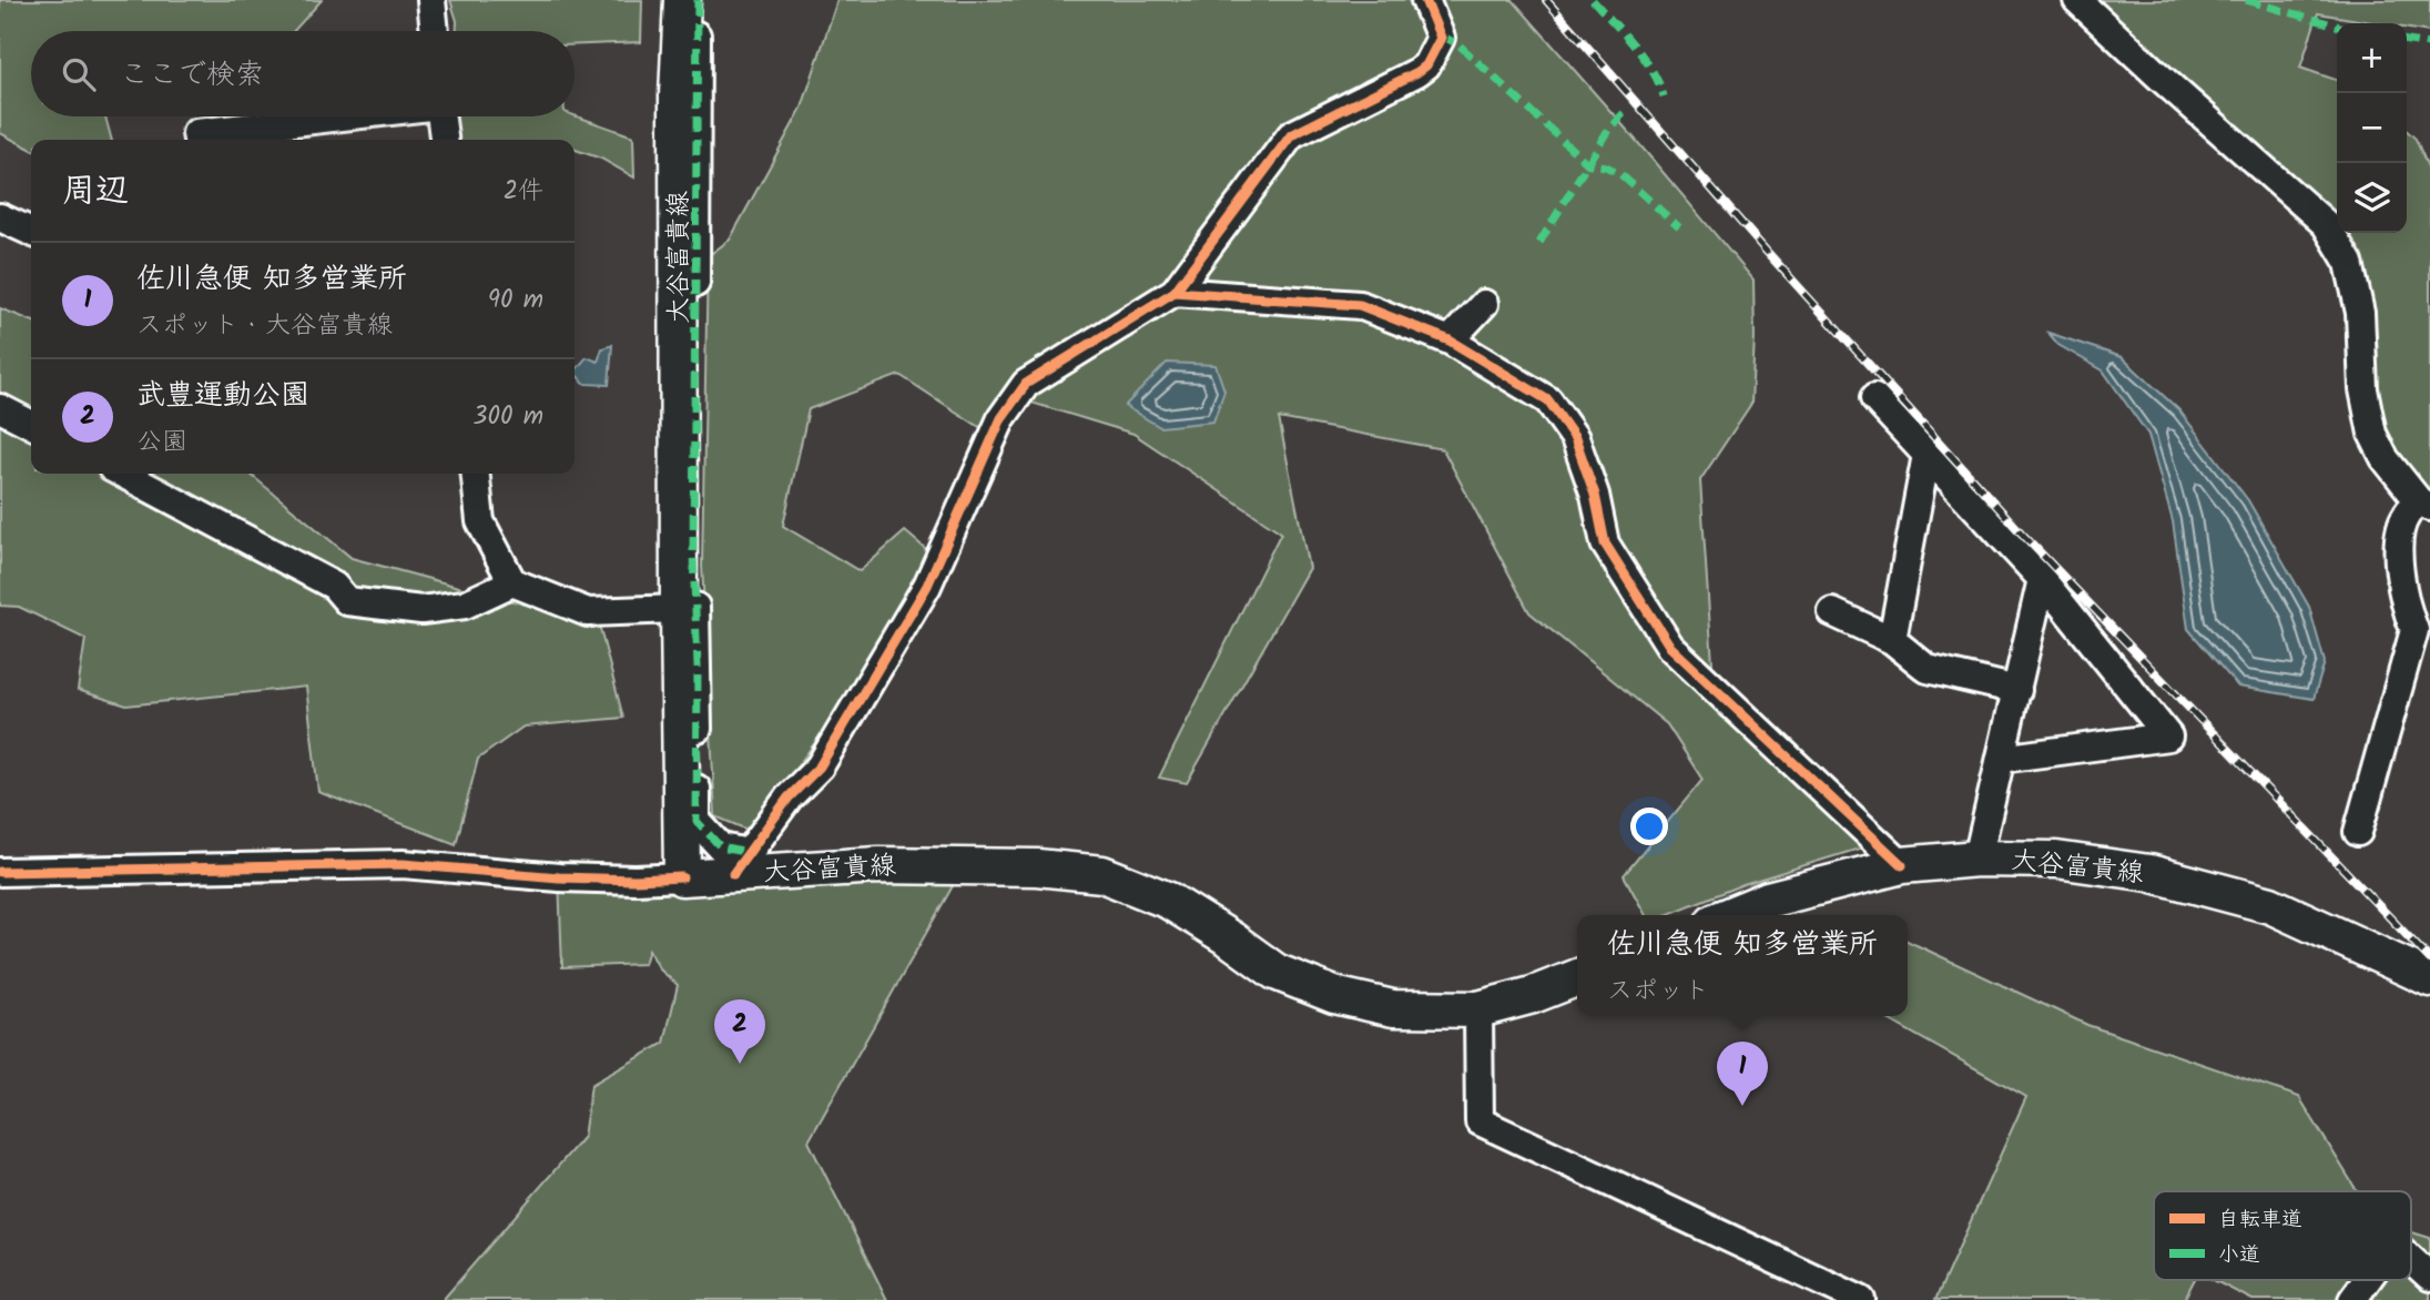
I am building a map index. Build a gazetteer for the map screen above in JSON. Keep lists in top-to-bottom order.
{
  "streets": {
    "main road": ["大谷富貴線"]
  },
  "legend": ["自転車道", "小道"],
  "page": {
    "map_buttons": ["+", "−"],
    "search": "ここで検索",
    "heading": ["周辺", "2件"],
    "list": [
      {
        "mark": "1",
        "name": "佐川急便 知多営業所",
        "note": "スポット · 大谷富貴線",
        "value": "90 m"
      },
      {
        "mark": "2",
        "name": "武豊運動公園",
        "note": "公園",
        "value": "300 m"
      }
    ],
    "popup": ["佐川急便 知多営業所", "スポット"],
    "pins": ["2", "1"]
  }
}
